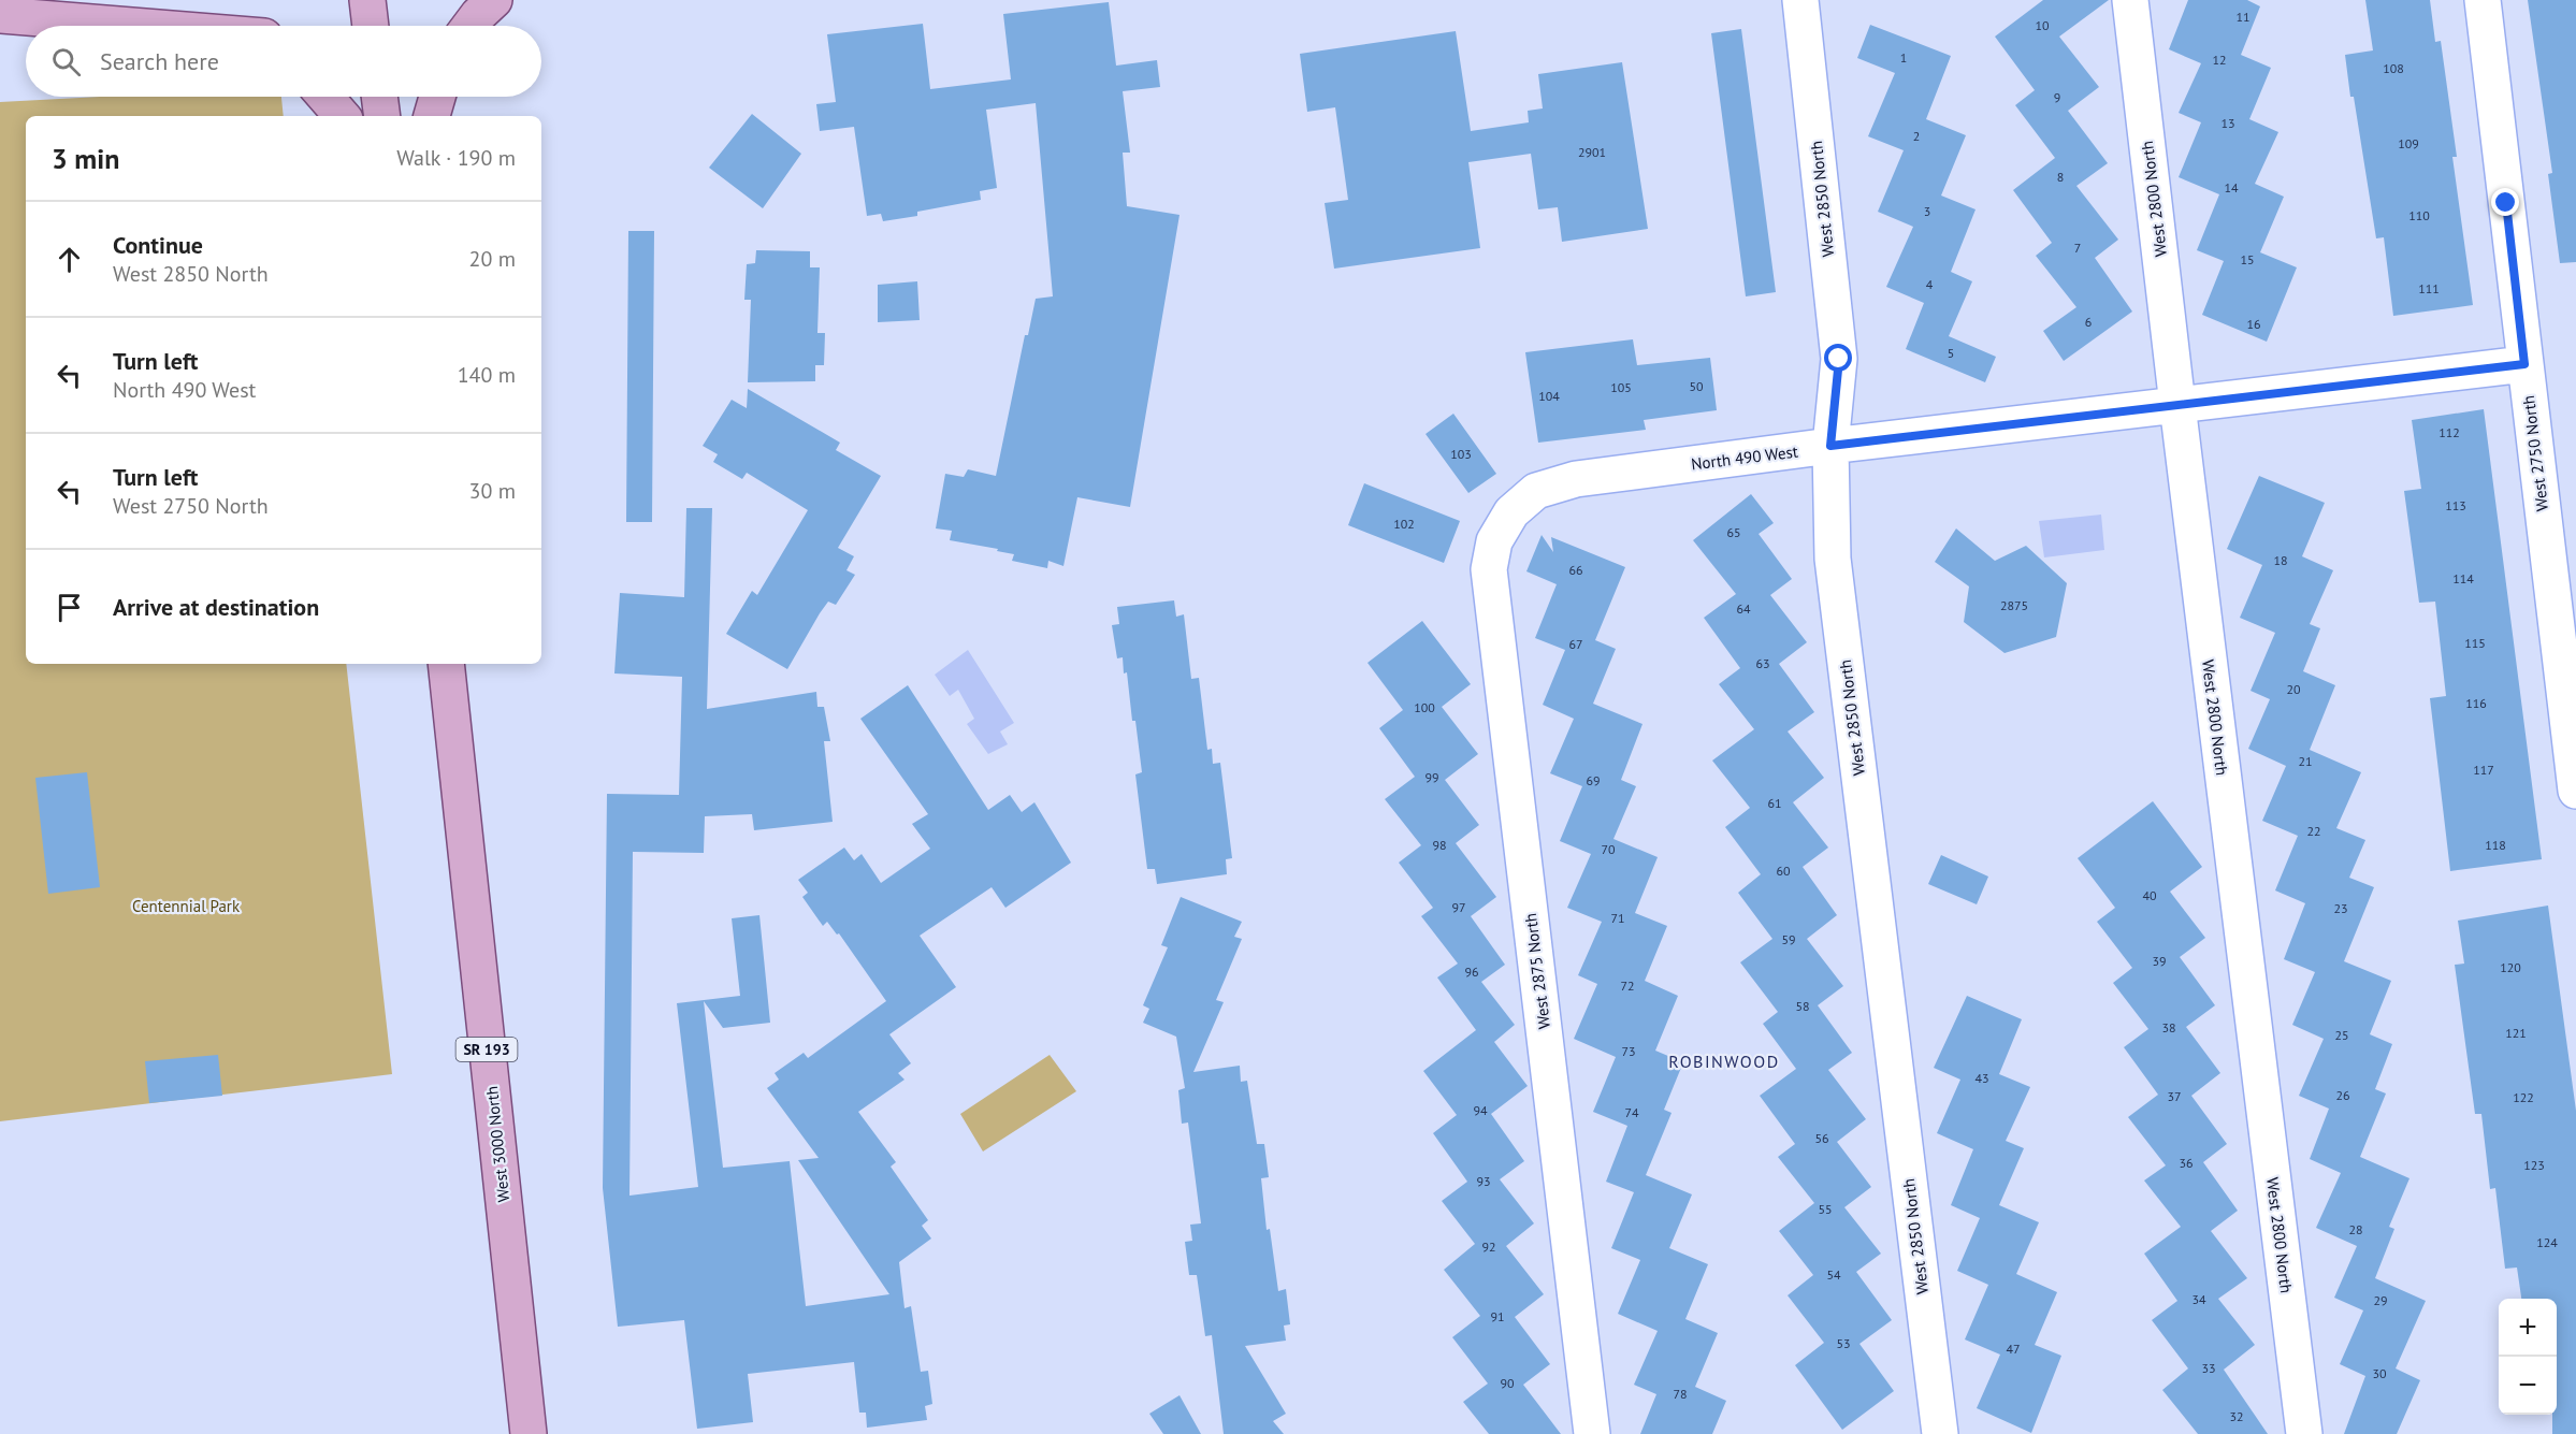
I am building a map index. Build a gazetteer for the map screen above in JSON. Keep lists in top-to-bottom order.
{
  "streets": {
    "main road": ["SR 193", "West 3000 North"],
    "street": [
      "West 2850 North",
      "West 2800 North",
      "West 2750 North",
      "North 490 West",
      "West 2875 North"
    ]
  },
  "crossings": [
    ["West 2850 North", "North 490 West"],
    ["West 2800 North", "North 490 West"],
    ["West 2750 North", "North 490 West"],
    ["North 490 West", "West 2875 North"]
  ],
  "districts": ["ROBINWOOD"],
  "parks": ["Centennial Park"],
  "house_numbers": [
    "11",
    "10",
    "1",
    "12",
    "108",
    "9",
    "13",
    "2",
    "109",
    "2901",
    "8",
    "14",
    "3",
    "110",
    "7",
    "15",
    "4",
    "111",
    "6",
    "16",
    "5",
    "50",
    "105",
    "104",
    "112",
    "103",
    "113",
    "102",
    "65",
    "18",
    "66",
    "114",
    "2875",
    "64",
    "115",
    "67",
    "63",
    "20",
    "116",
    "100",
    "21",
    "117",
    "99",
    "69",
    "61",
    "22",
    "98",
    "118",
    "70",
    "60",
    "40",
    "97",
    "23",
    "71",
    "59",
    "39",
    "120",
    "96",
    "72",
    "58",
    "38",
    "121",
    "25",
    "73",
    "43",
    "26",
    "37",
    "122",
    "94",
    "74",
    "56",
    "36",
    "123",
    "93",
    "55",
    "28",
    "124",
    "92",
    "54",
    "34",
    "29",
    "91",
    "53",
    "47",
    "33",
    "30",
    "90",
    "78",
    "32"
  ],
  "page": {
    "search": "Search here",
    "heading": ["3 min", "Walk · 190 m"],
    "list": [
      ["Continue", "West 2850 North", "20 m"],
      ["Turn left", "North 490 West", "140 m"],
      ["Turn left", "West 2750 North", "30 m"],
      "Arrive at destination"
    ],
    "map_buttons": ["+", "−"]
  }
}
